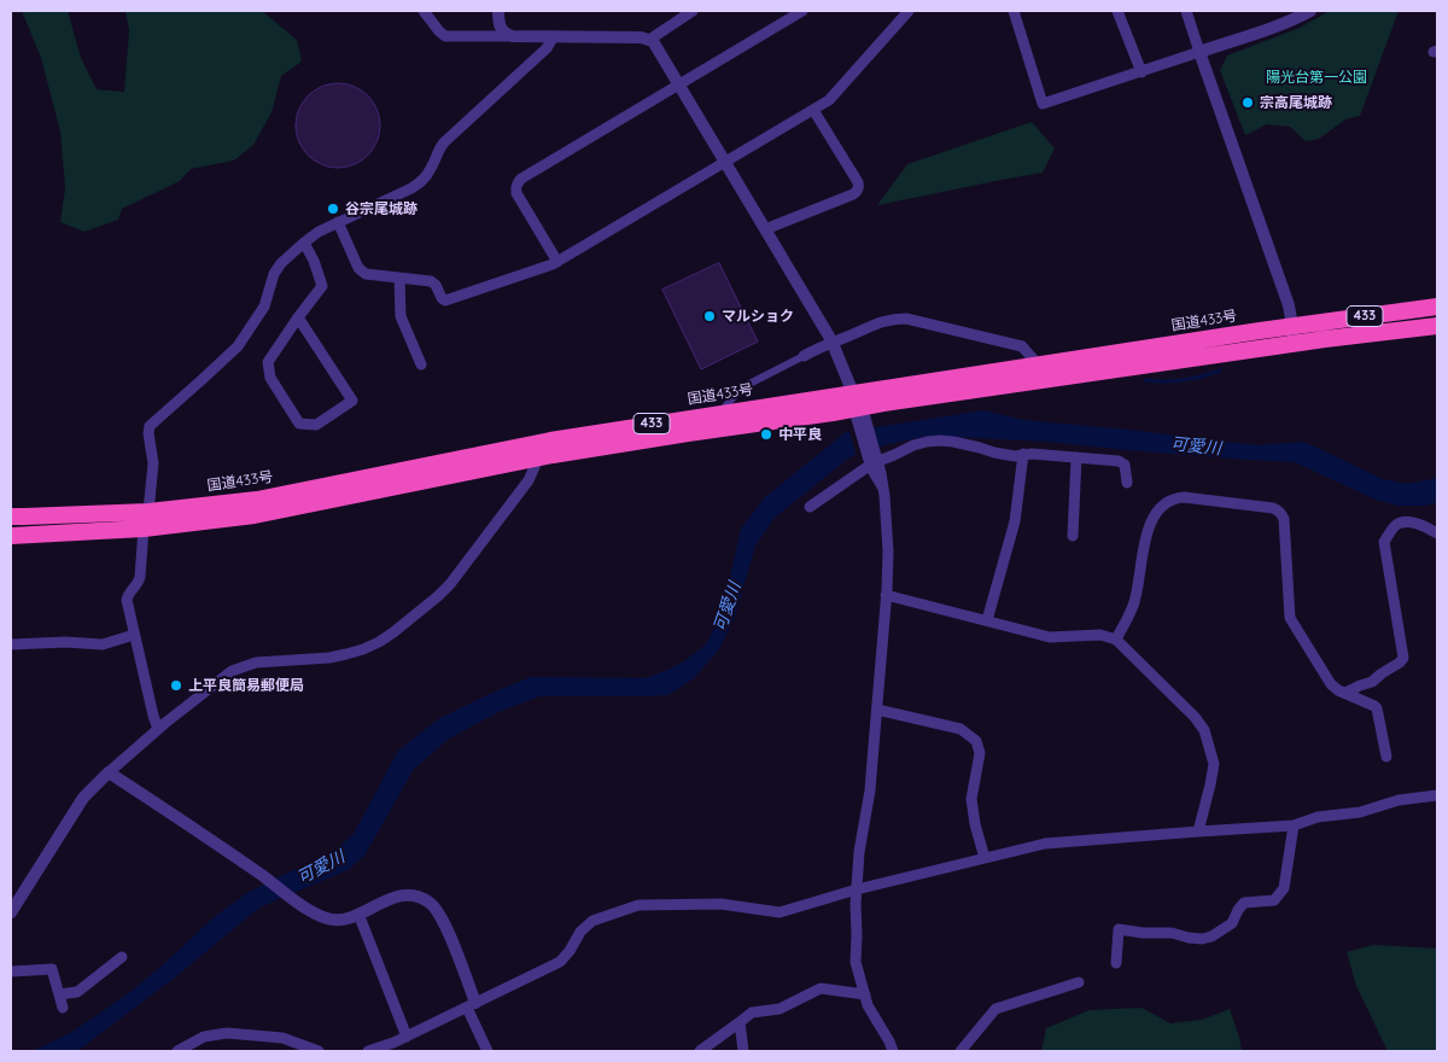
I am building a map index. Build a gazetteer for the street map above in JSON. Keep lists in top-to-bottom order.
{
  "streets": {
    "highway": ["433", "国道433号"]
  },
  "water": ["可愛川"],
  "parks": ["陽光台第一公園"],
  "places": [
    "宗高尾城跡",
    "谷宗尾城跡",
    "マルショク",
    "中平良",
    "上平良簡易郵便局"
  ]
}
